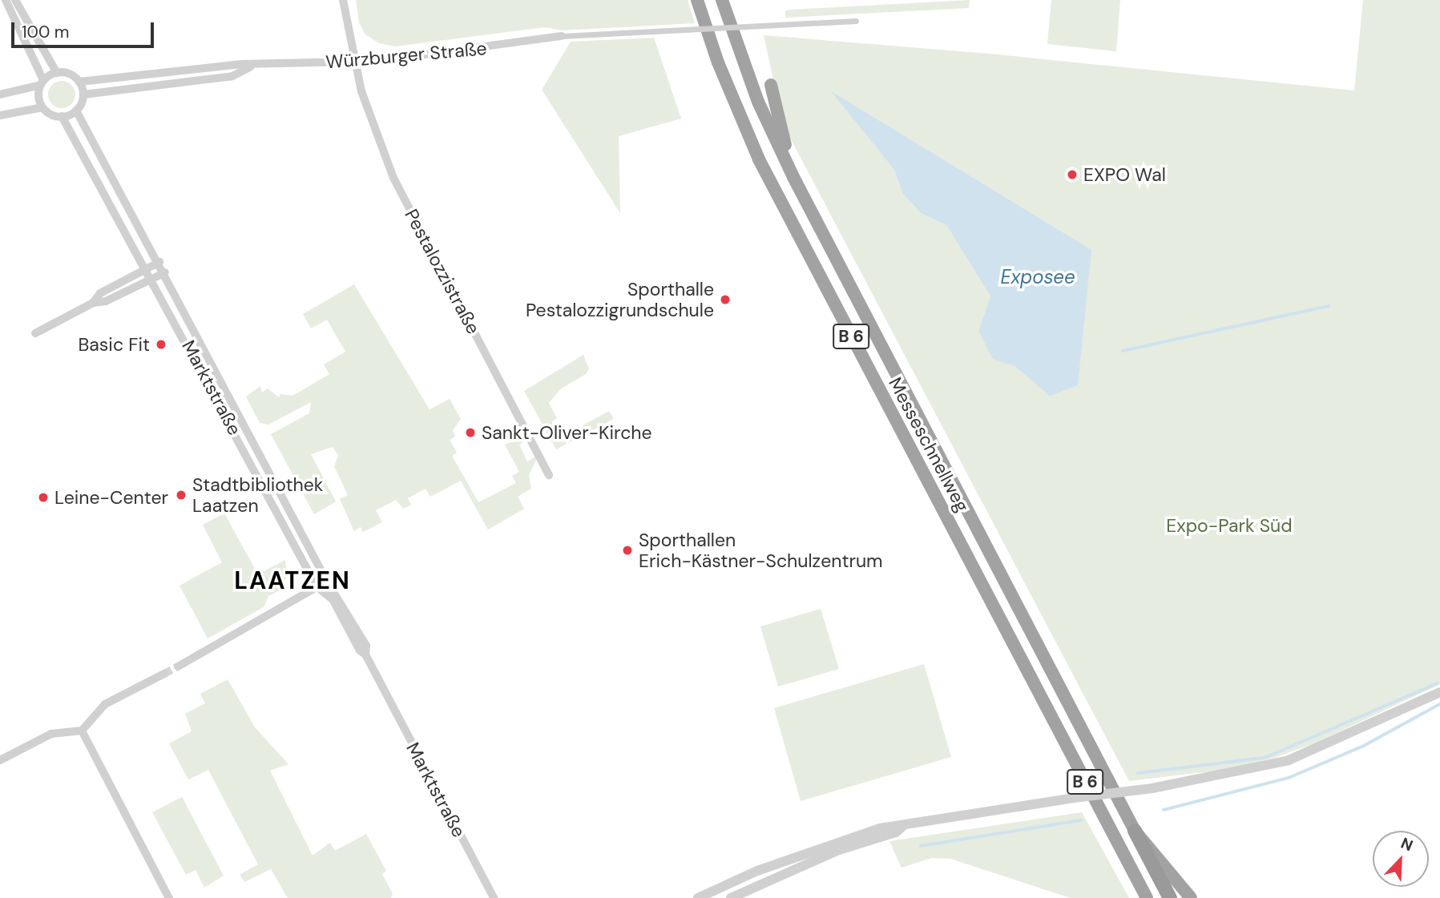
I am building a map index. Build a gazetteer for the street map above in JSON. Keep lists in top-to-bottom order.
{
  "streets": {
    "highway": ["B 6", "Messeschnellweg"],
    "street": ["Würzburger Straße", "Pestalozzistraße", "Marktstraße"]
  },
  "crossings": [
    ["Würzburger Straße", "Pestalozzistraße"],
    ["Würzburger Straße", "Marktstraße"],
    ["B 6", "Messeschnellweg"]
  ],
  "districts": ["LAATZEN"],
  "water": ["Exposee"],
  "parks": ["Expo-Park Süd"],
  "places": [
    "EXPO Wal",
    "Sporthalle Pestalozzigrundschule",
    "Basic Fit",
    "Sankt-Oliver-Kirche",
    "Stadtbibliothek Laatzen",
    "Leine-Center",
    "Sporthallen Erich-Kästner-Schulzentrum"
  ],
  "scale_bar": "100 m",
  "north": "top right"
}
